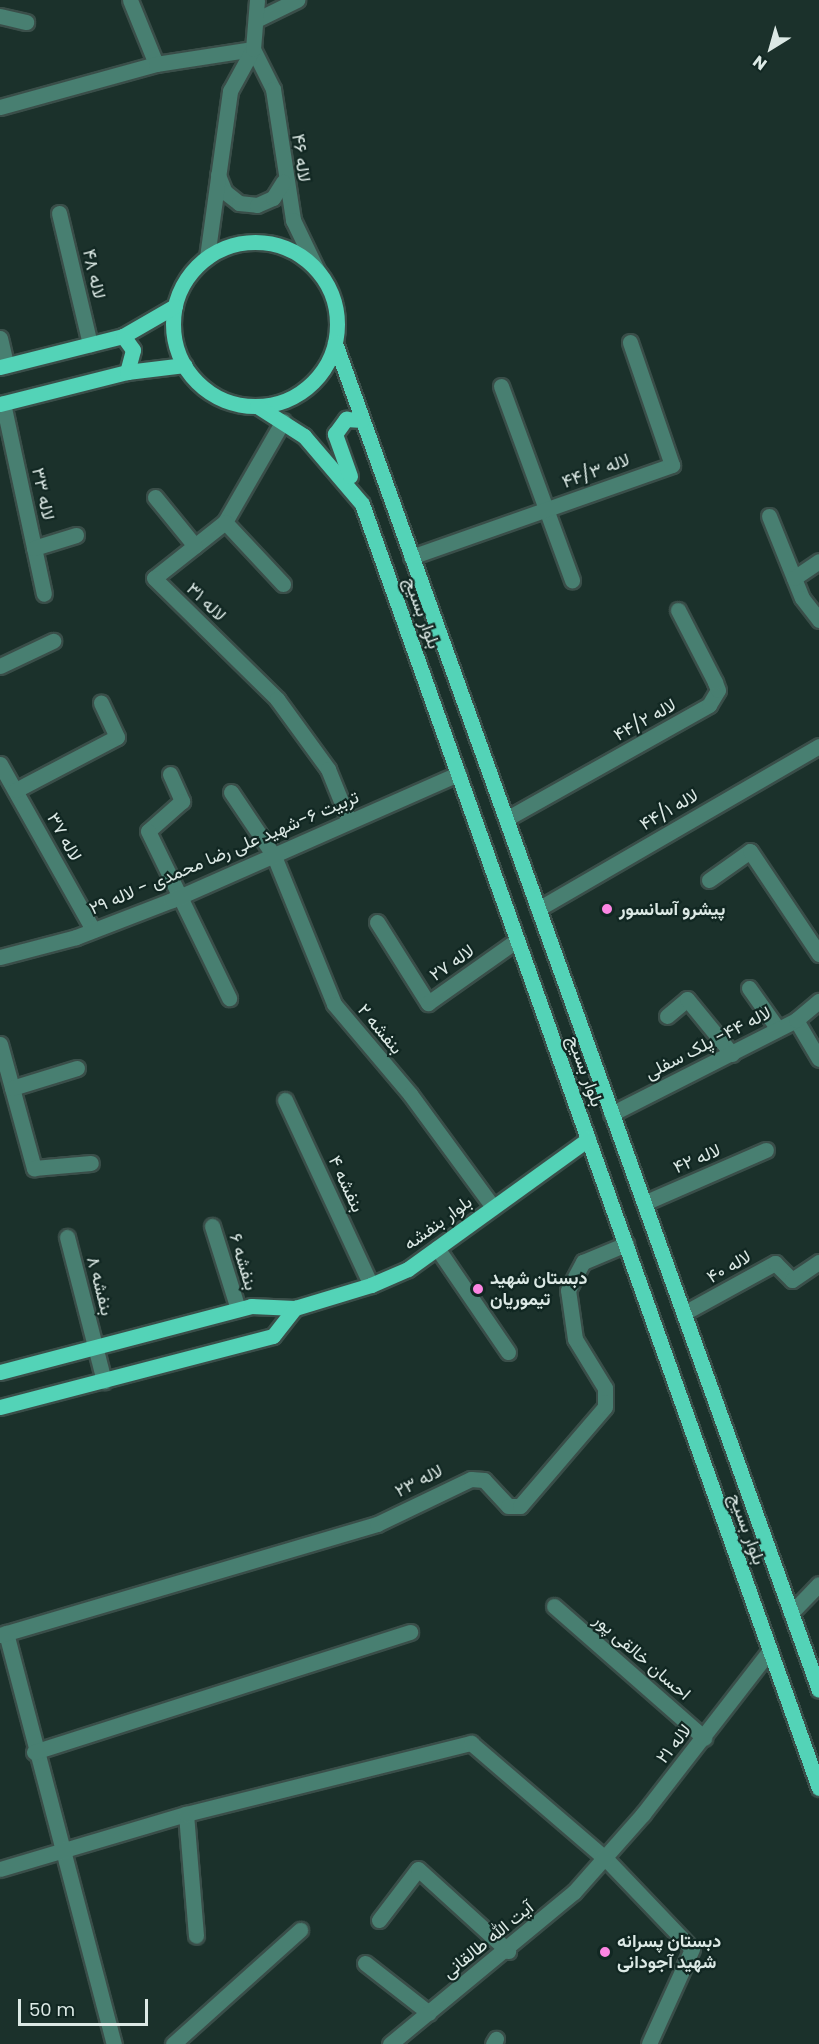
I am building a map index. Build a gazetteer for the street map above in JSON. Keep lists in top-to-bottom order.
{
  "streets": {
    "main road": ["بلوار بسیج", "بلوار بنفشه"],
    "street": [
      "لاله ۴۶",
      "لاله ۴۸",
      "لاله ۴۴/۳",
      "لاله ۳۳",
      "لاله ۳۱",
      "لاله ۴۴/۲",
      "لاله ۴۴/۱",
      "لاله ۳۷",
      "تربیت ۶-شهید علی رضا محمدی - لاله ۲۹",
      "لاله ۲۷",
      "بنفشه ۲",
      "لاله ۴۴- پلک سفلی",
      "لاله ۴۲",
      "بنفشه ۴",
      "بنفشه ۶",
      "لاله ۴۰",
      "بنفشه ۸",
      "لاله ۲۳",
      "احسان خالقی پور",
      "لاله ۲۱",
      "آیت الله طالقانی"
    ]
  },
  "crossings": [
    ["لاله ۴۶", "بلوار بسیج"],
    ["لاله ۴۴/۳", "بلوار بسیج"],
    ["لاله ۳۱", "بلوار بسیج"],
    ["لاله ۳۱", "تربیت ۶-شهید علی رضا محمدی - لاله ۲۹"],
    ["بلوار بسیج", "لاله ۴۴/۲"],
    ["بلوار بسیج", "لاله ۴۴/۱"],
    ["بلوار بسیج", "تربیت ۶-شهید علی رضا محمدی - لاله ۲۹"],
    ["بلوار بسیج", "لاله ۲۷"],
    ["بلوار بسیج", "لاله ۴۴- پلک سفلی"],
    ["بلوار بسیج", "لاله ۴۲"],
    ["بلوار بسیج", "بلوار بنفشه"],
    ["بلوار بسیج", "لاله ۴۰"],
    ["بلوار بسیج", "لاله ۲۳"],
    ["بلوار بسیج", "لاله ۲۱"],
    ["لاله ۳۷", "تربیت ۶-شهید علی رضا محمدی - لاله ۲۹"],
    ["تربیت ۶-شهید علی رضا محمدی - لاله ۲۹", "بنفشه ۲"],
    ["بنفشه ۲", "بلوار بنفشه"],
    ["بنفشه ۴", "بلوار بنفشه"],
    ["بلوار بنفشه", "بنفشه ۶"],
    ["بلوار بنفشه", "بنفشه ۸"],
    ["احسان خالقی پور", "لاله ۲۱"],
    ["لاله ۲۱", "آیت الله طالقانی"]
  ],
  "places": ["پیشرو آسانسور", "دبستان شهید تیموریان", "دبستان پسرانه شهید آجودانی"],
  "scale_bar": "50 m",
  "north": "bottom left"
}
